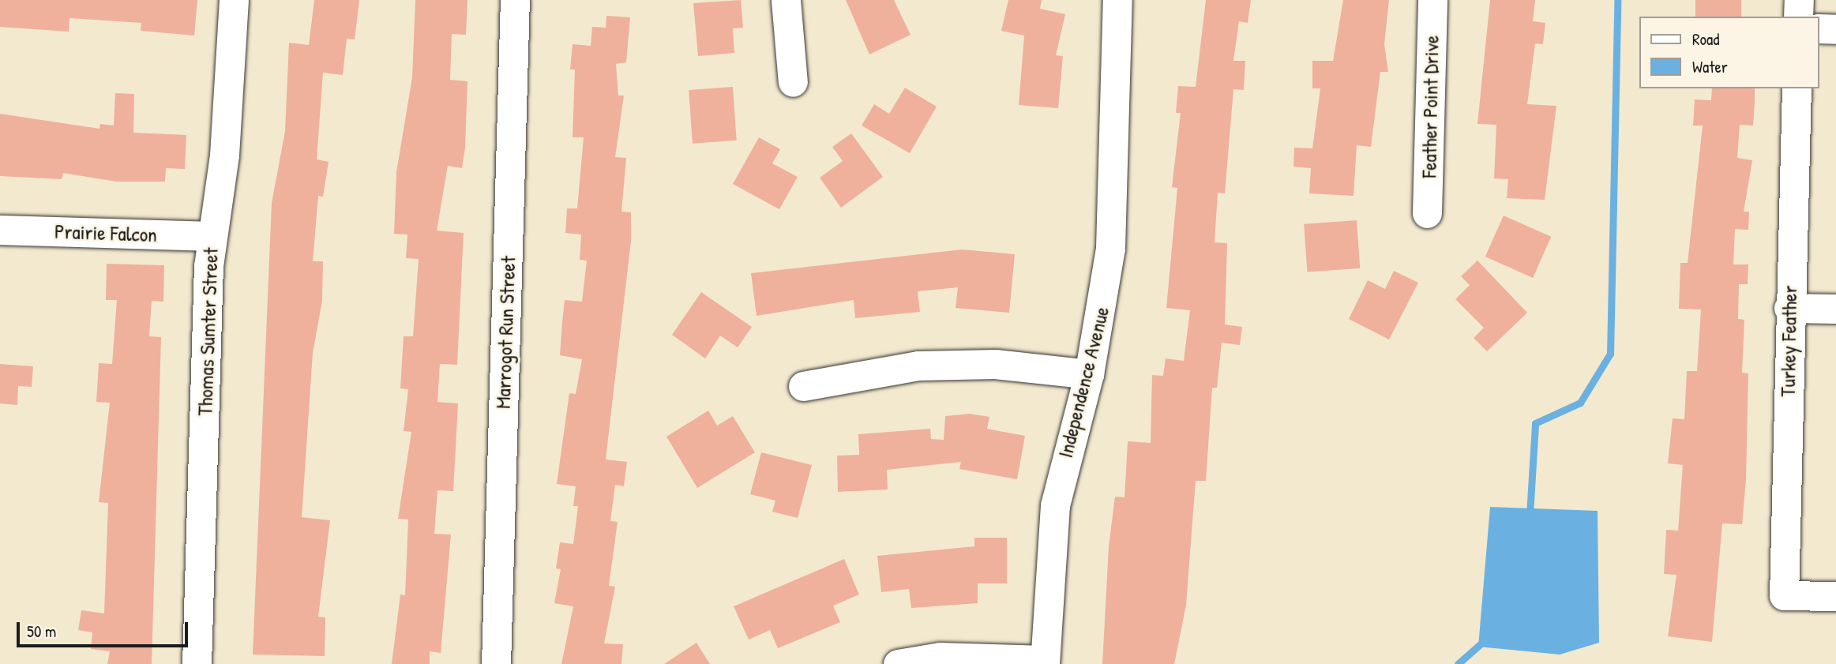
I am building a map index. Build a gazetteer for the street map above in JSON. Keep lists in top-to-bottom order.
{
  "streets": {
    "street": [
      "Feather Point Drive",
      "Prairie Falcon",
      "Thomas Sumter Street",
      "Marrogot Run Street",
      "Turkey Feather",
      "Independence Avenue"
    ]
  },
  "crossings": [
    ["Prairie Falcon", "Thomas Sumter Street"]
  ],
  "legend": ["Road", "Water"],
  "scale_bar": "50 m"
}
